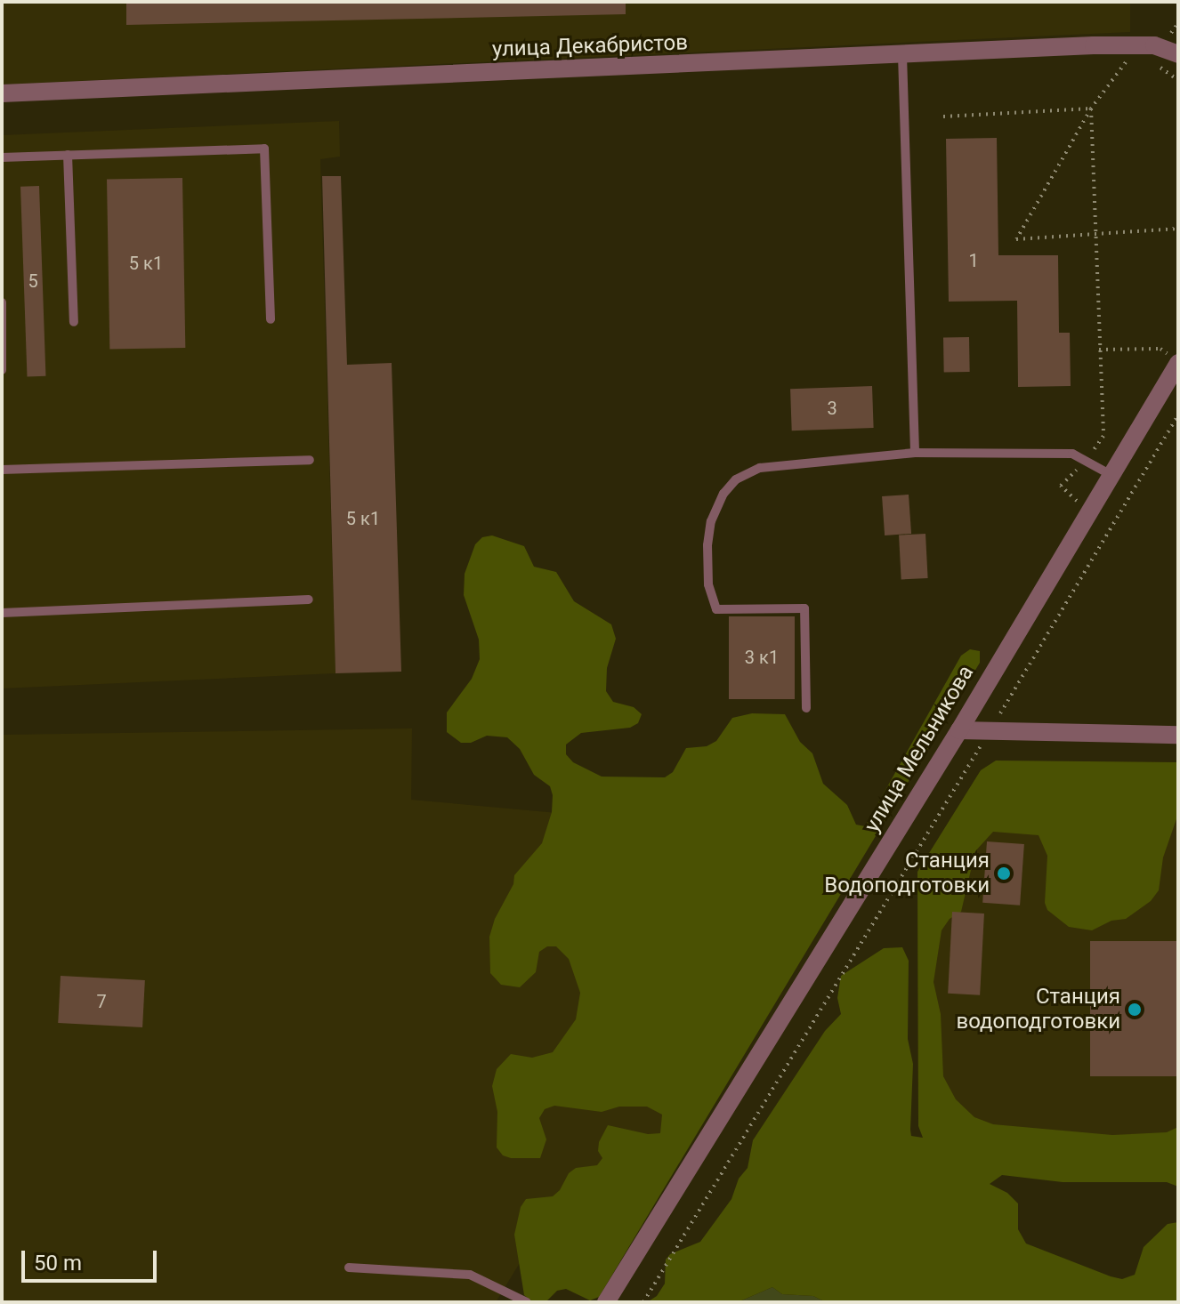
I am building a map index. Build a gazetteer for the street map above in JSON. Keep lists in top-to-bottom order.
{
  "streets": {
    "street": ["улица Декабристов", "улица Мельникова"]
  },
  "places": ["Станция Водоподготовки", "Станция водоподготовки"],
  "house_numbers": [
    "1",
    "5 к1",
    "5",
    "3",
    "5 к1",
    "3 к1",
    "7"
  ],
  "scale_bar": "50 m"
}
